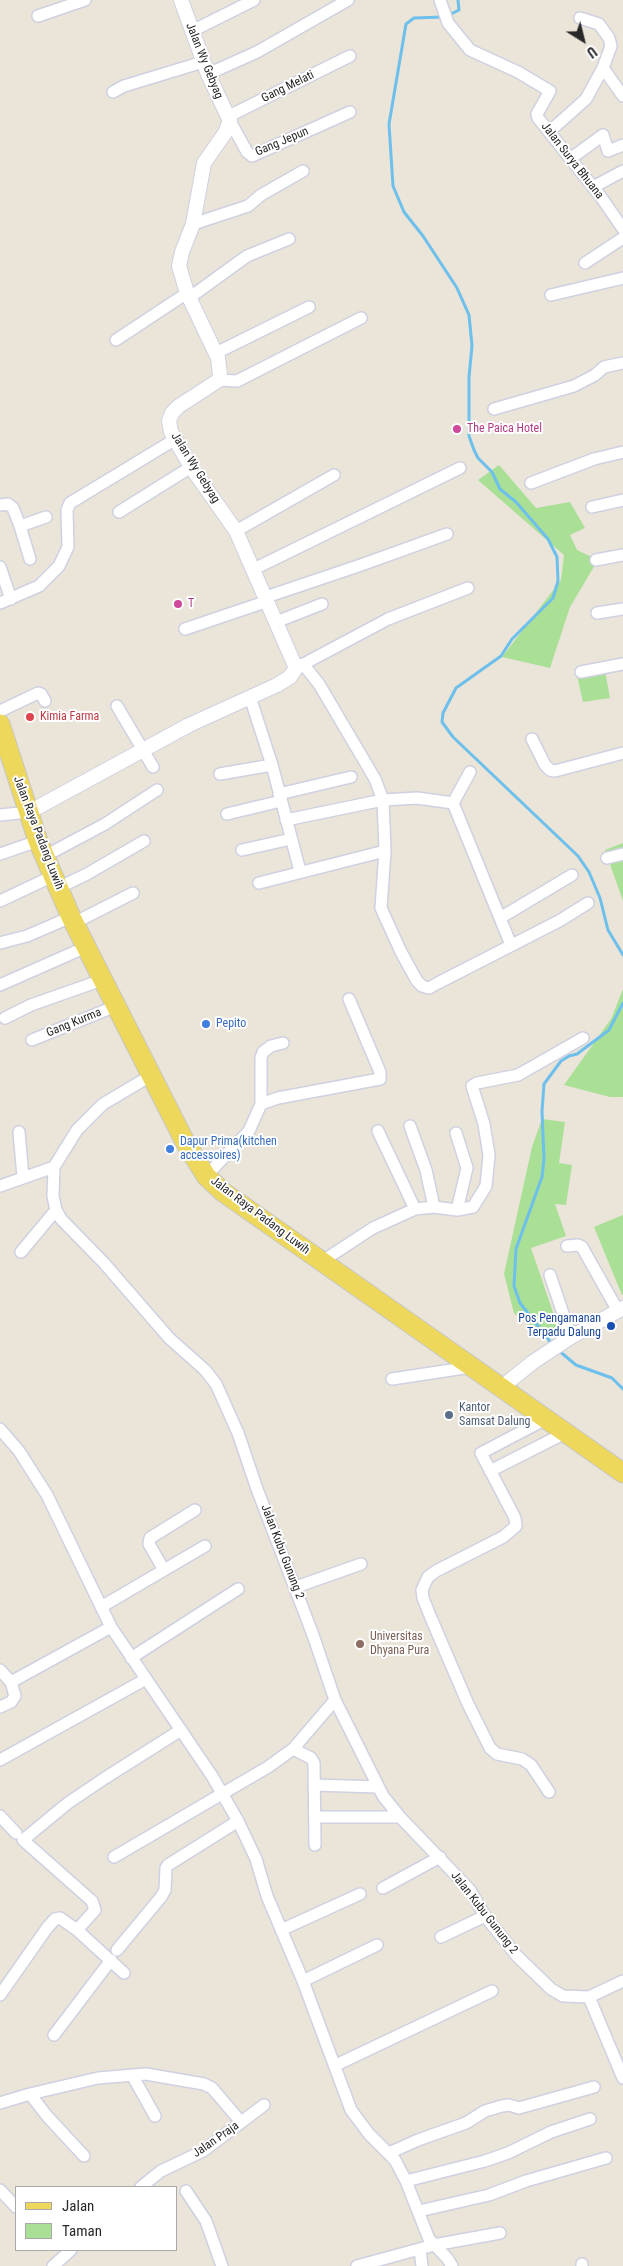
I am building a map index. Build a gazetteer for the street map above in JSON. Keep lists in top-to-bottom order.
{
  "streets": {
    "main road": ["Jalan Raya Padang Luwih"],
    "street": [
      "Jalan Wy Gebyag",
      "Gang Melati",
      "Gang Jepun",
      "Jalan Surya Bhuana",
      "Gang Kurma",
      "Jalan Kubu Gunung 2",
      "Jalan Praja"
    ]
  },
  "crossings": [
    ["Jalan Wy Gebyag", "Gang Melati"],
    ["Jalan Wy Gebyag", "Gang Jepun"],
    ["Gang Melati", "Gang Jepun"],
    ["Jalan Raya Padang Luwih", "Gang Kurma"]
  ],
  "places": [
    "The Paica Hotel",
    "T",
    "Kimia Farma",
    "Pepito",
    "Dapur Prima(kitchen accessoires)",
    "Pos Pengamanan Terpadu Dalung",
    "Kantor Samsat Dalung",
    "Universitas Dhyana Pura"
  ],
  "legend": ["Jalan", "Taman"],
  "north": "bottom right"
}
